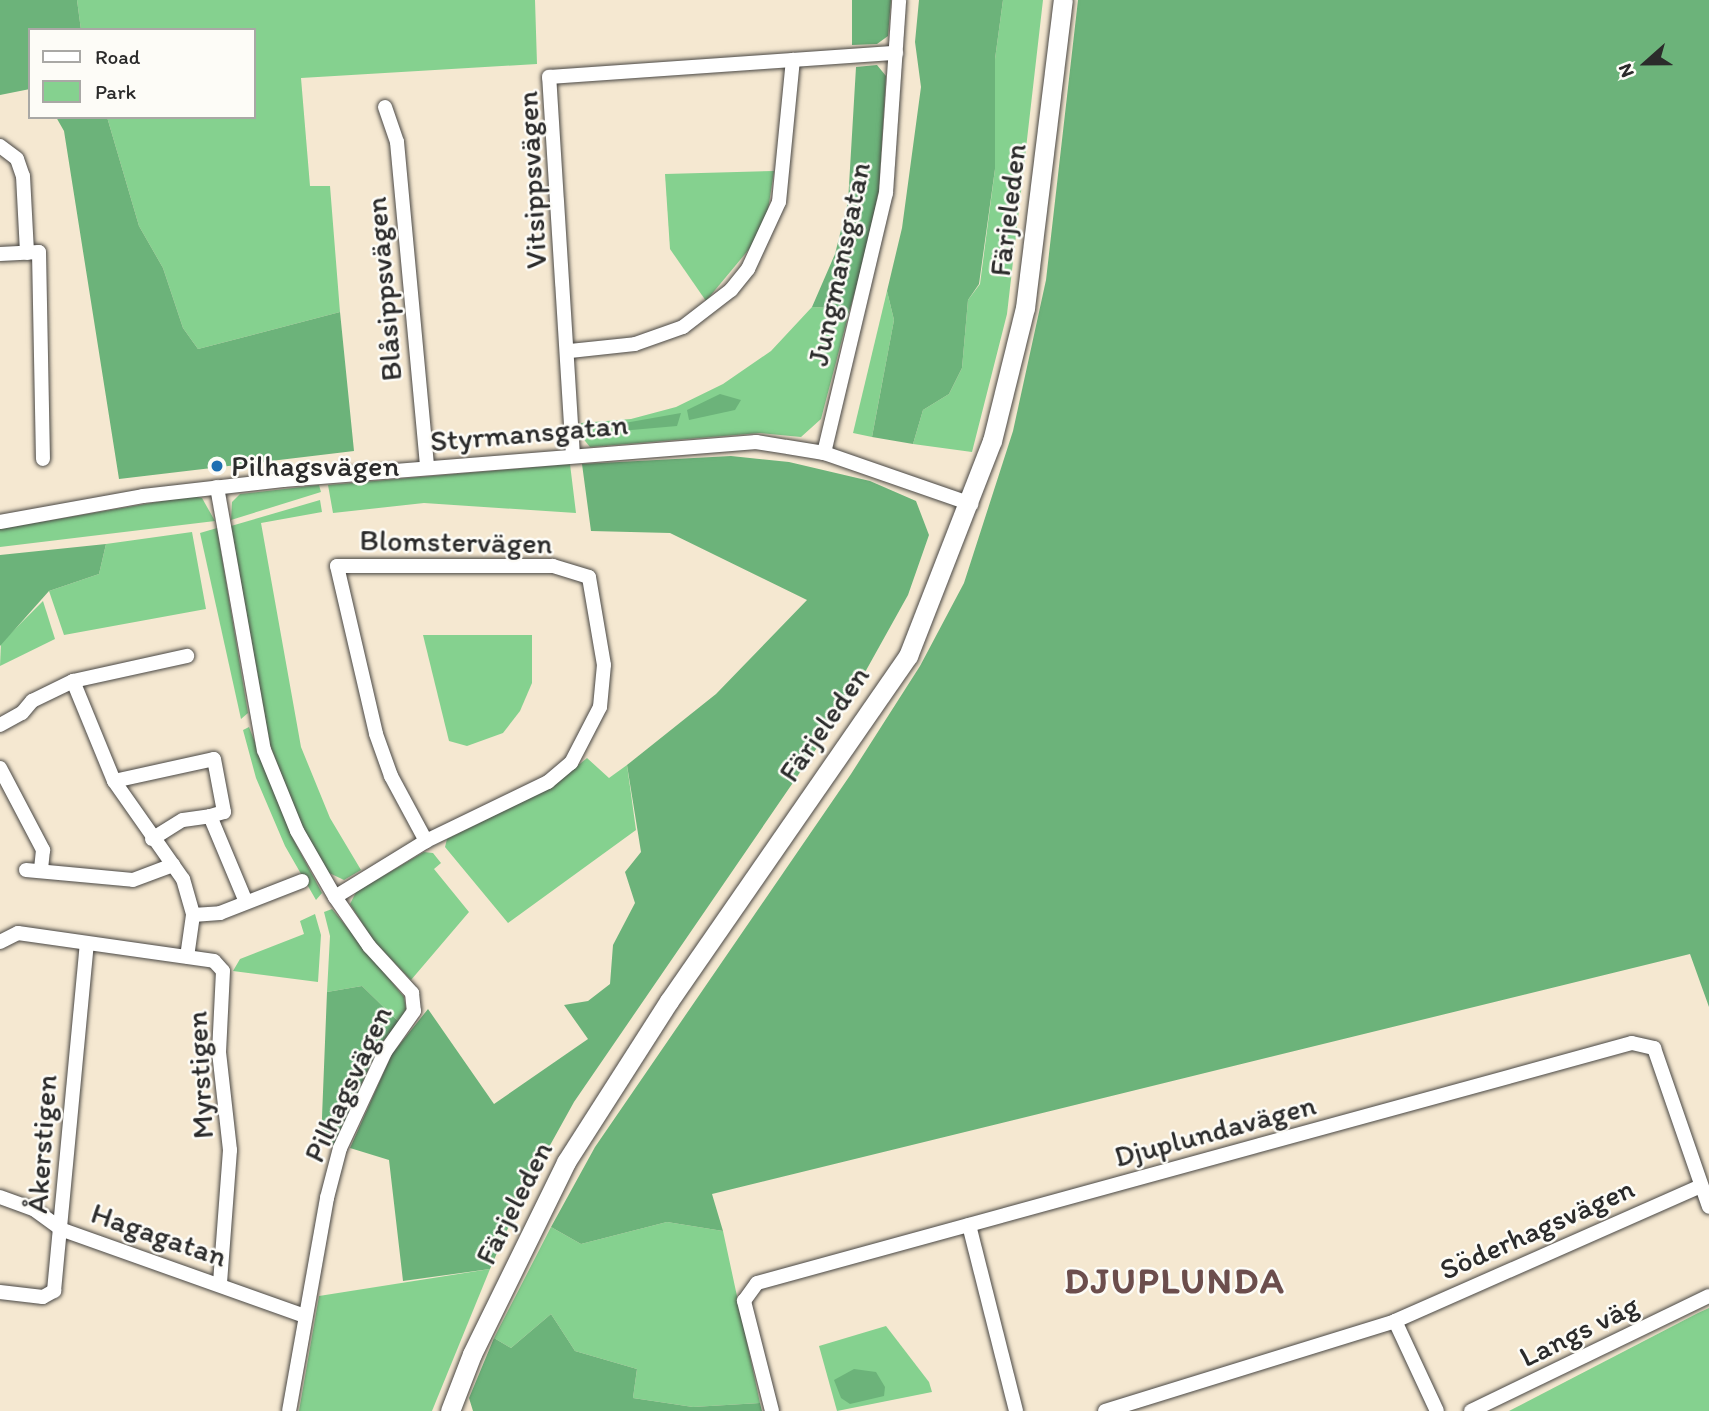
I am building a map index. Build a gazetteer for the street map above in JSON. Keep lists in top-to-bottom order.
{
  "streets": {
    "main road": ["Färjeleden"],
    "street": [
      "Vitsippsvägen",
      "Jungmansgatan",
      "Blåsippsvägen",
      "Styrmansgatan",
      "Blomstervägen",
      "Myrstigen",
      "Pilhagsvägen",
      "Djuplundavägen",
      "Åkerstigen",
      "Söderhagsvägen",
      "Hagagatan",
      "Langs väg"
    ]
  },
  "crossings": [
    ["Vitsippsvägen", "Jungmansgatan"],
    ["Vitsippsvägen", "Styrmansgatan"],
    ["Färjeleden", "Styrmansgatan"],
    ["Jungmansgatan", "Styrmansgatan"],
    ["Blåsippsvägen", "Styrmansgatan"],
    ["Styrmansgatan", "Pilhagsvägen"],
    ["Blomstervägen", "Pilhagsvägen"],
    ["Myrstigen", "Åkerstigen"],
    ["Myrstigen", "Hagagatan"],
    ["Pilhagsvägen", "Hagagatan"],
    ["Djuplundavägen", "Söderhagsvägen"],
    ["Åkerstigen", "Hagagatan"]
  ],
  "districts": ["DJUPLUNDA"],
  "places": ["Pilhagsvägen"],
  "legend": ["Road", "Park"],
  "north": "left"
}
